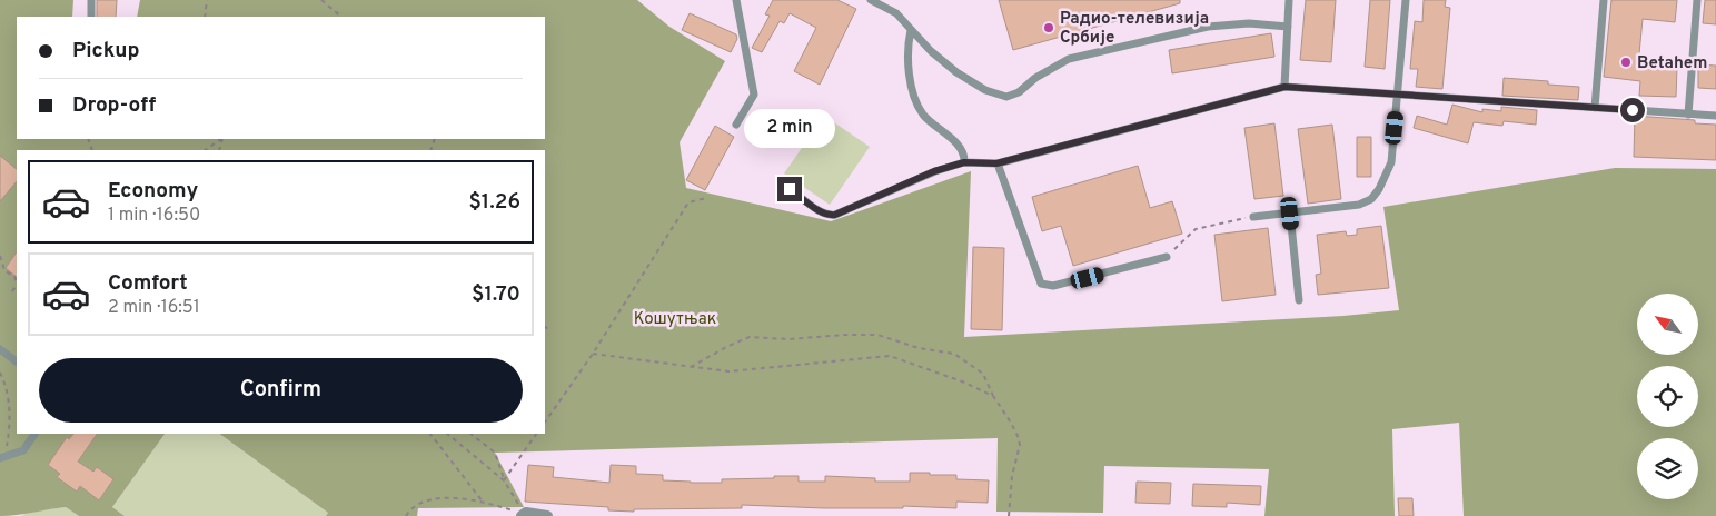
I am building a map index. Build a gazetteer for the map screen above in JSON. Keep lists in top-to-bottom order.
{
  "parks": ["Кошутњак"],
  "places": ["Радио-телевизија Србије", "Betahem"],
  "north": "top left",
  "page": {
    "banner": ["Pickup", "Drop-off"],
    "bubble": "2 min",
    "list": [
      {
        "name": "Economy",
        "note": "1 min · 16:50",
        "value": "$1.26"
      },
      {
        "name": "Comfort",
        "note": "2 min · 16:51",
        "value": "$1.70"
      }
    ],
    "buttons": "Confirm"
  }
}
